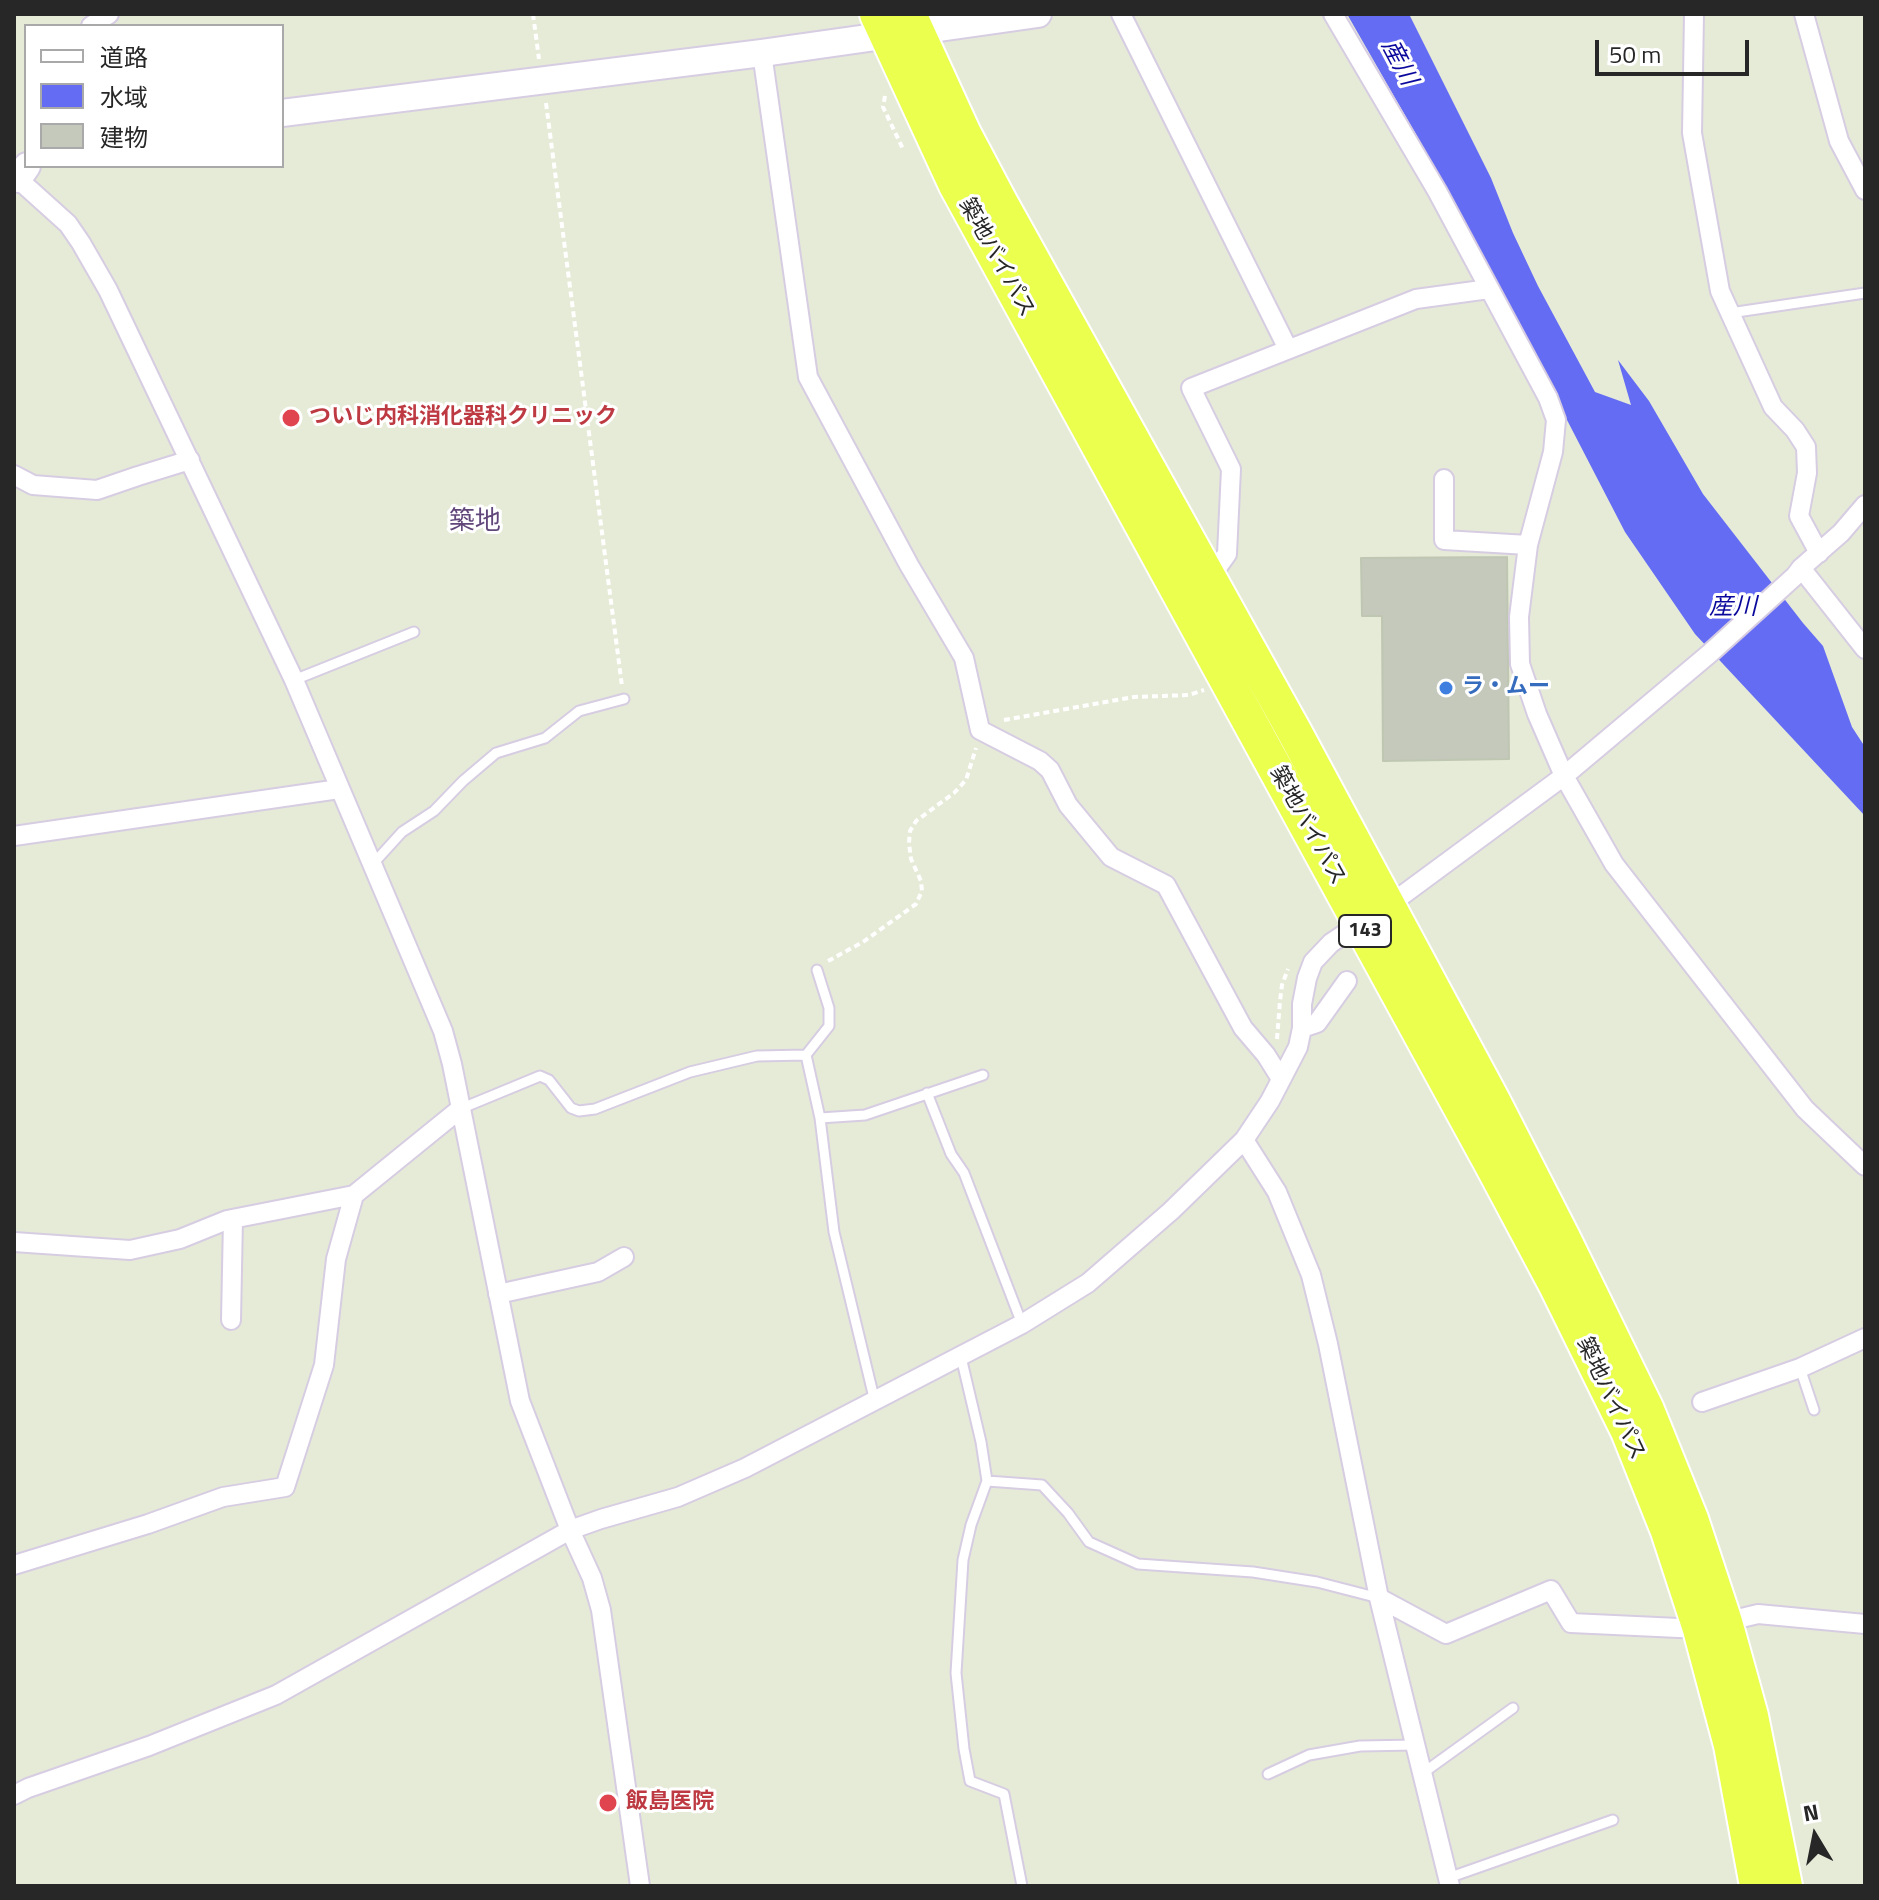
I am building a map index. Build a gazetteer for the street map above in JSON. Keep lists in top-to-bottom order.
{
  "streets": {
    "highway": ["築地バイパス", "143"]
  },
  "districts": ["築地"],
  "water": ["産川"],
  "places": ["ついじ内科消化器科クリニック", "ラ・ムー", "飯島医院"],
  "legend": ["道路", "水域", "建物"],
  "scale_bar": "50 m",
  "north": "top"
}
